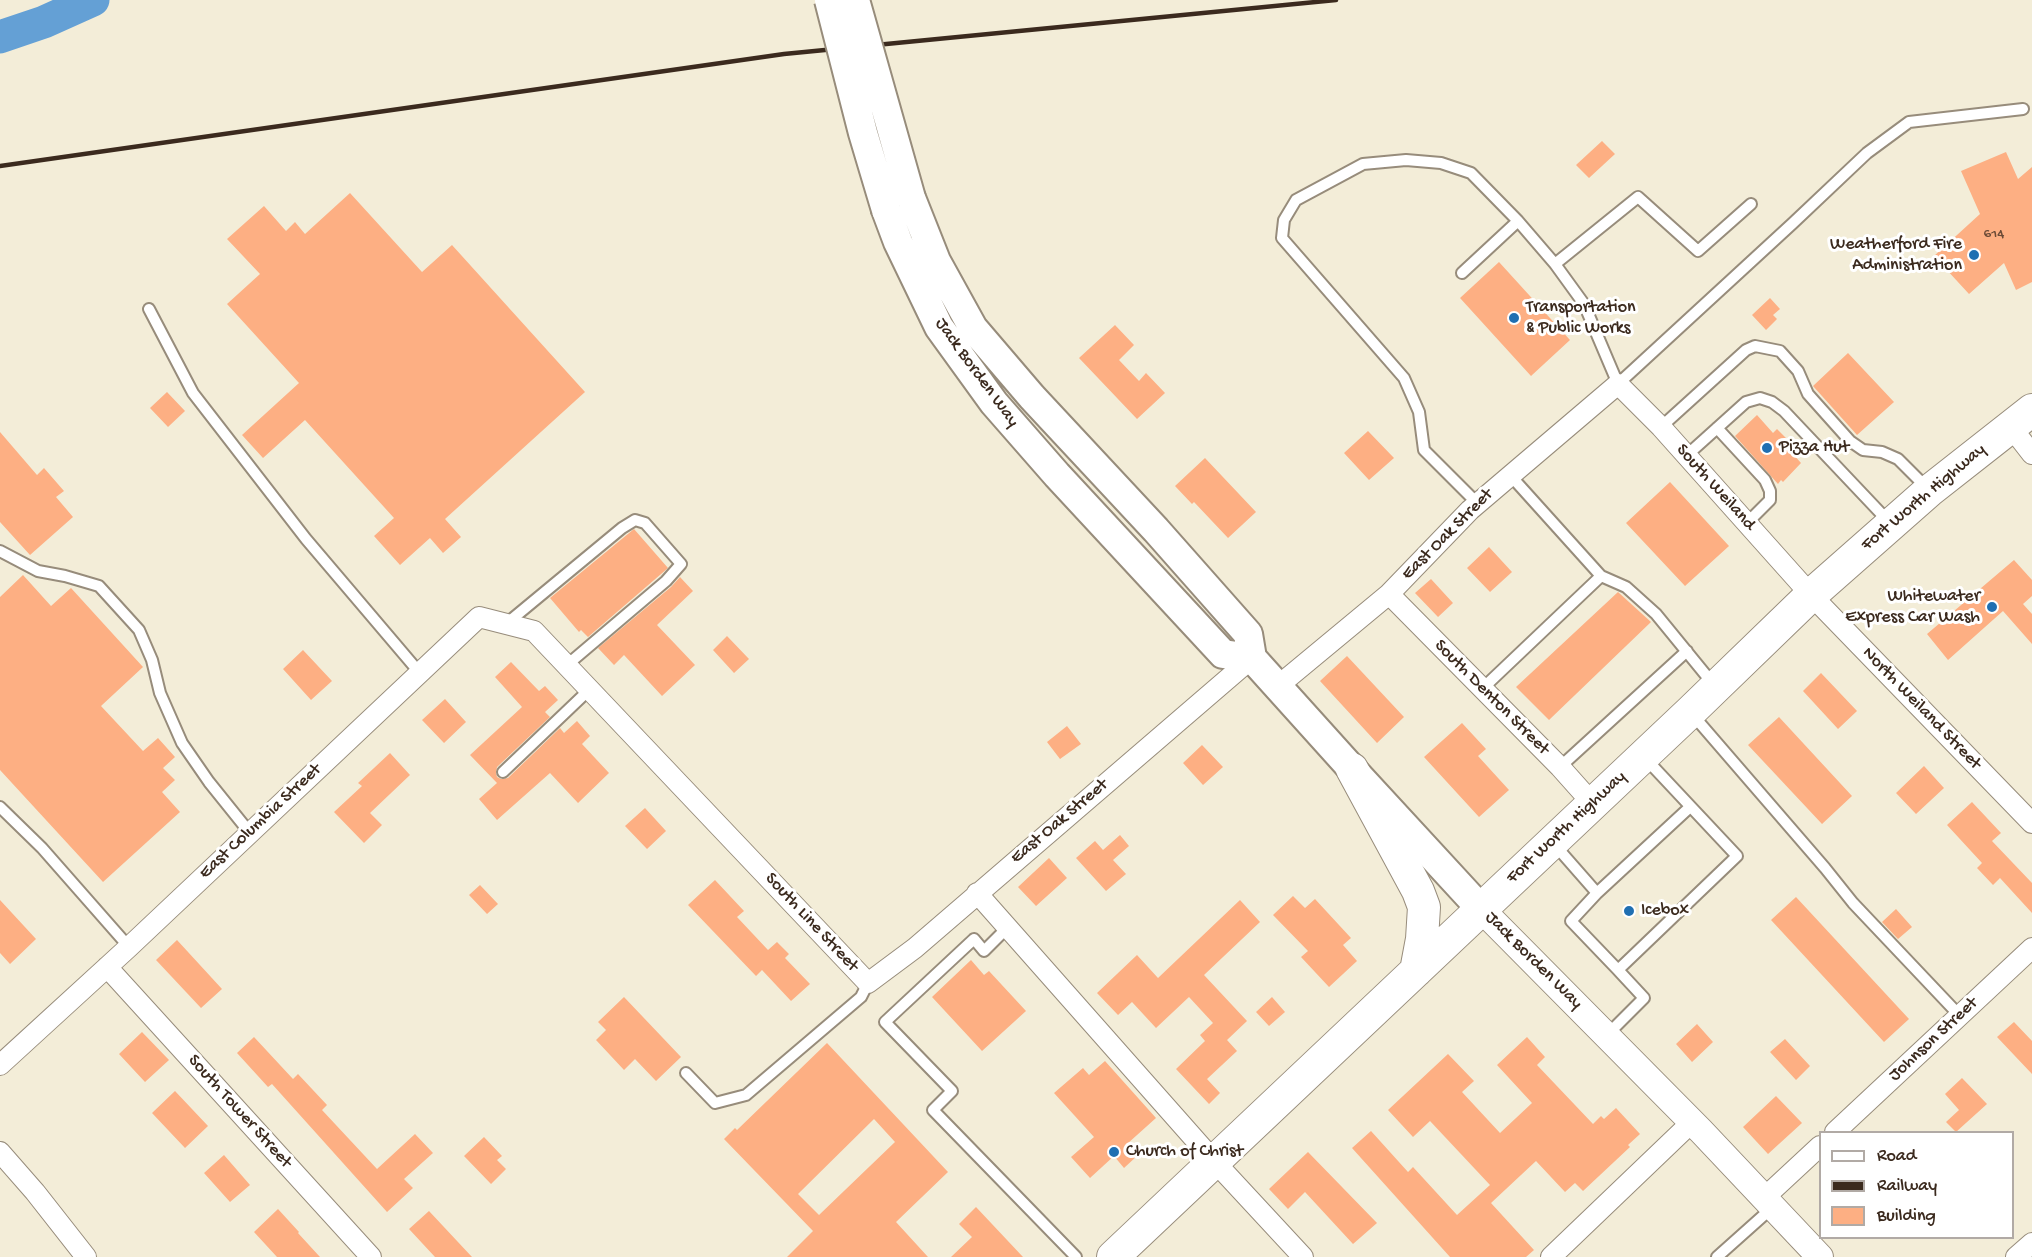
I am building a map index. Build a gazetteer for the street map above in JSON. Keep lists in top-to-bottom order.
{
  "streets": {
    "main road": ["Jack Borden Way", "Fort Worth Highway"],
    "street": [
      "South Weiland",
      "East Oak Street",
      "South Denton Street",
      "North Weiland Street",
      "East Columbia Street",
      "South Line Street",
      "Johnson Street",
      "South Tower Street"
    ]
  },
  "crossings": [
    ["Jack Borden Way", "Fort Worth Highway"],
    ["Jack Borden Way", "East Oak Street"],
    ["South Weiland", "Fort Worth Highway"],
    ["South Weiland", "East Oak Street"],
    ["South Weiland", "North Weiland Street"],
    ["Fort Worth Highway", "South Denton Street"],
    ["Fort Worth Highway", "North Weiland Street"],
    ["East Oak Street", "South Denton Street"],
    ["East Oak Street", "South Line Street"],
    ["East Columbia Street", "South Line Street"],
    ["East Columbia Street", "South Tower Street"]
  ],
  "places": [
    "Weatherford Fire Administration",
    "Transportation & Public Works",
    "Pizza Hut",
    "Whitewater Express Car Wash",
    "Icebox",
    "Church of Christ"
  ],
  "house_numbers": ["614"],
  "legend": ["Road", "Railway", "Building"]
}
